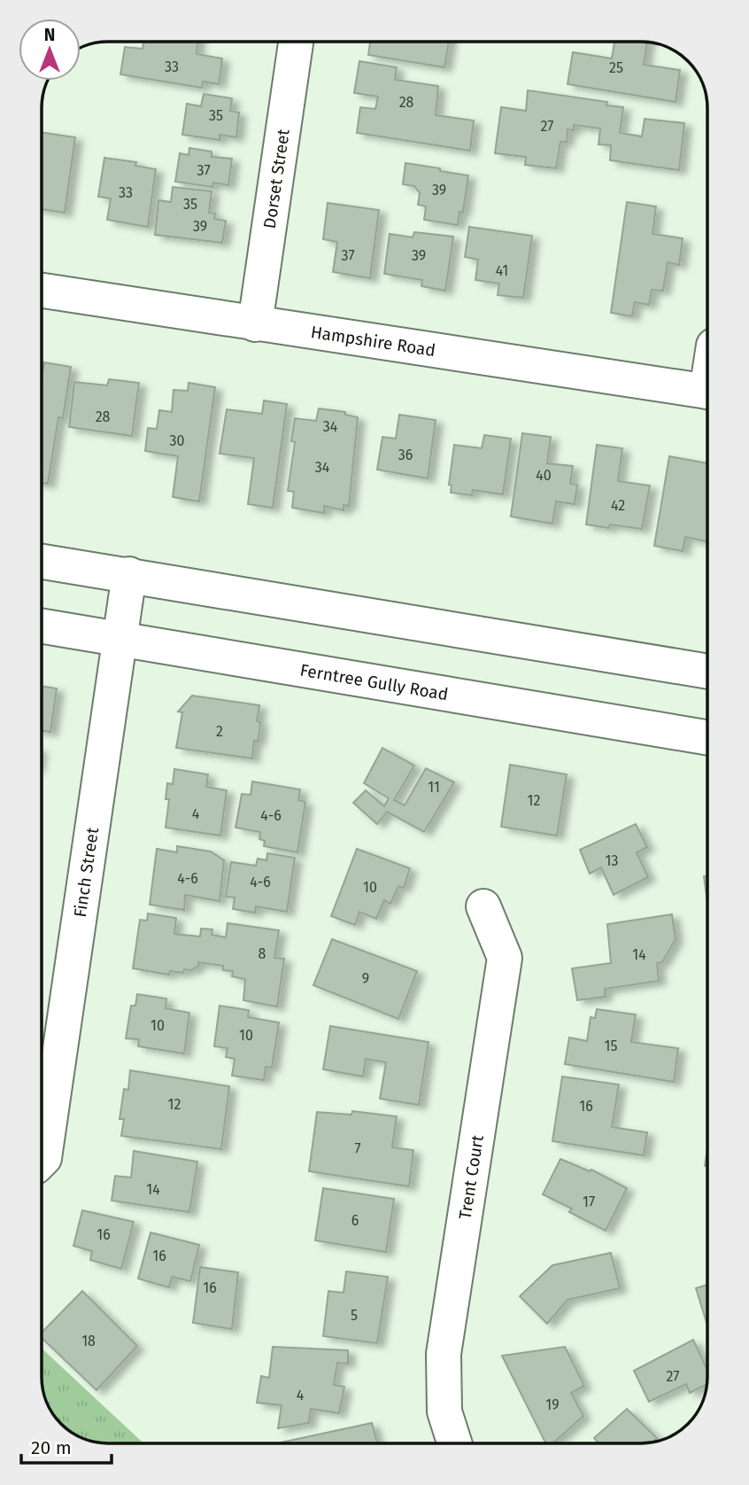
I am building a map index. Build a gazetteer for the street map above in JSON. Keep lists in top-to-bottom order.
{
  "streets": {
    "street": [
      "Dorset Street",
      "Hampshire Road",
      "Ferntree Gully Road",
      "Finch Street",
      "Trent Court"
    ]
  },
  "crossings": [
    ["Dorset Street", "Hampshire Road"],
    ["Ferntree Gully Road", "Finch Street"]
  ],
  "house_numbers": [
    "33",
    "25",
    "28",
    "35",
    "27",
    "37",
    "39",
    "33",
    "35",
    "39",
    "37",
    "39",
    "41",
    "28",
    "34",
    "30",
    "36",
    "34",
    "40",
    "42",
    "2",
    "11",
    "12",
    "4",
    "4-6",
    "13",
    "4-6",
    "4-6",
    "10",
    "8",
    "14",
    "9",
    "10",
    "10",
    "15",
    "12",
    "16",
    "7",
    "14",
    "17",
    "6",
    "16",
    "16",
    "16",
    "5",
    "18",
    "27",
    "4",
    "19"
  ],
  "scale_bar": "20 m",
  "north": "top"
}
